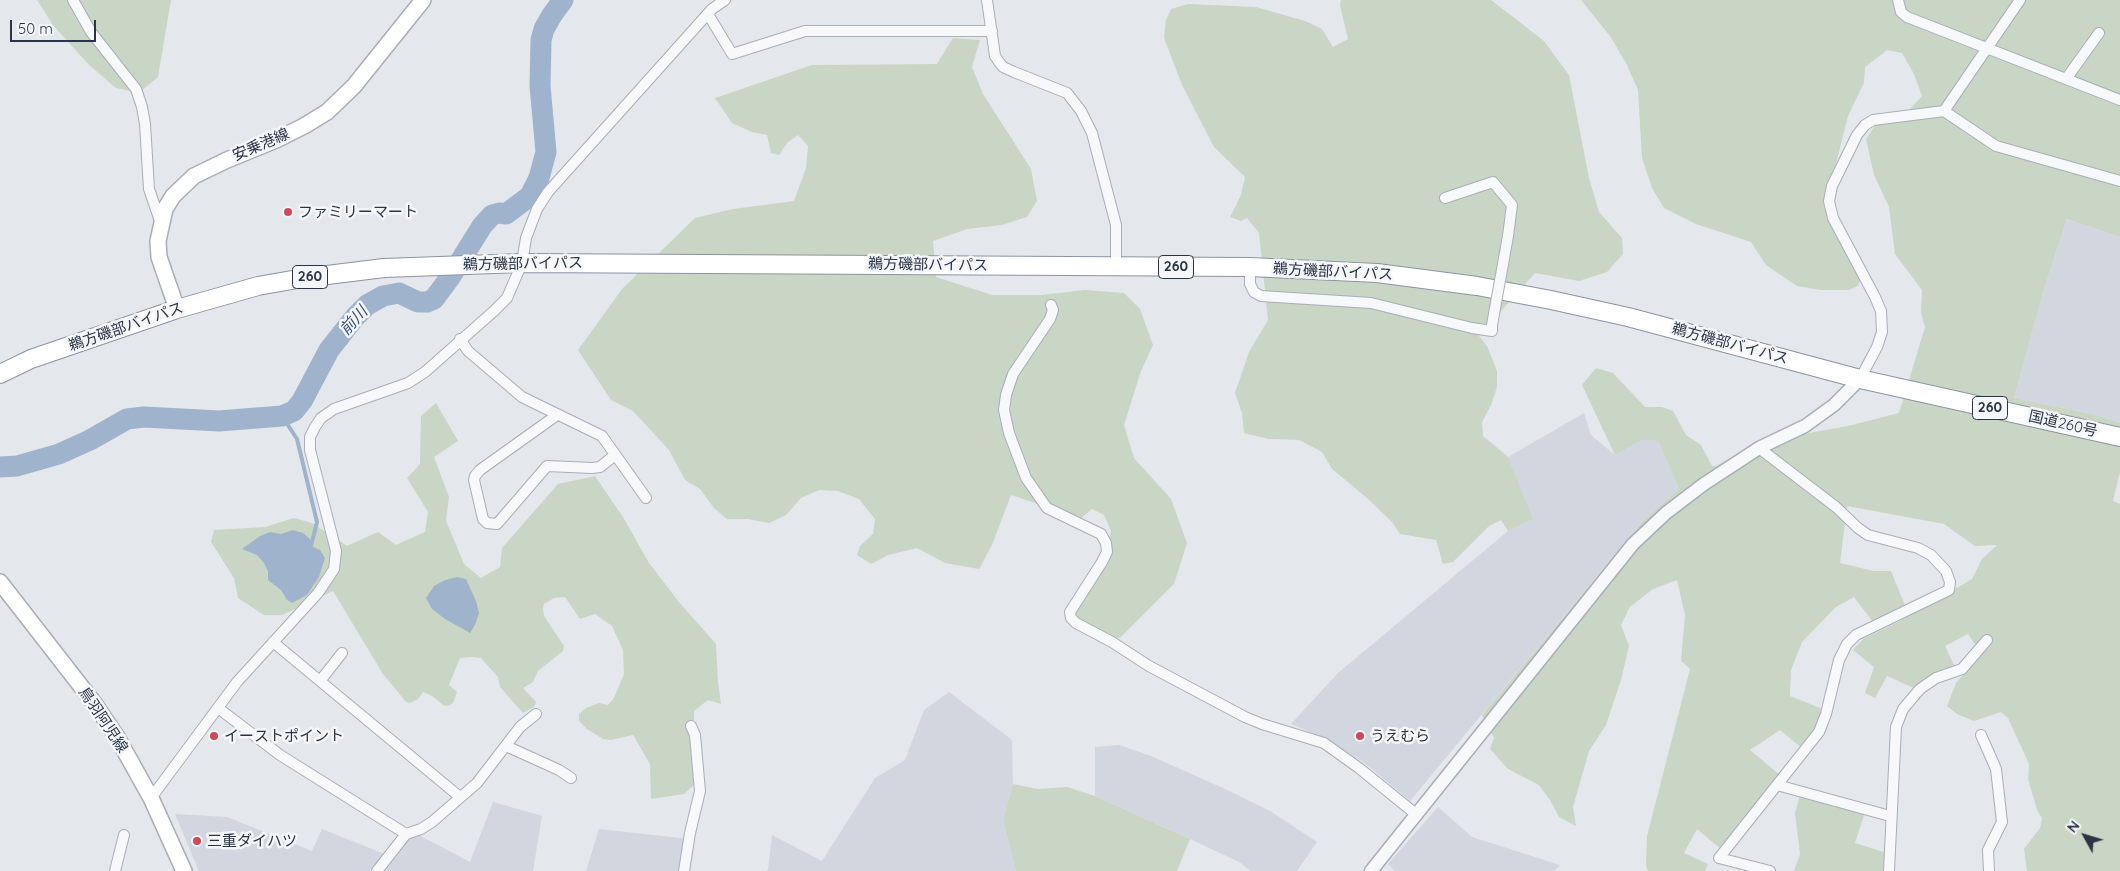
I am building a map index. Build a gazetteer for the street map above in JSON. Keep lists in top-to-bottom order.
{
  "streets": {
    "highway": ["鵜方磯部バイパス", "260", "国道260号"],
    "main road": ["安乗港線", "鳥羽阿児線"]
  },
  "crossings": [
    ["安乗港線", "鵜方磯部バイパス"],
    ["鵜方磯部バイパス", "国道260号"]
  ],
  "water": ["前川"],
  "places": [
    "ファミリーマート",
    "イーストポイント",
    "うえむら",
    "三重ダイハツ"
  ],
  "scale_bar": "50 m",
  "north": "top left"
}
